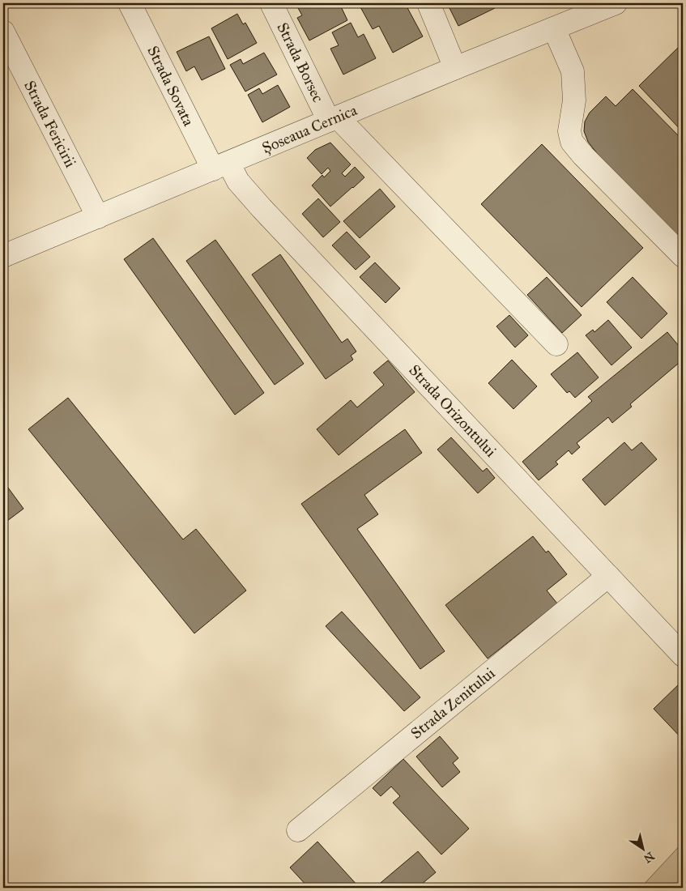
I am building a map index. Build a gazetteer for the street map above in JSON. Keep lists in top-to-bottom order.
{
  "streets": {
    "street": [
      "Strada Borsec",
      "Strada Sovata",
      "Strada Fericirii",
      "Șoseaua Cernica",
      "Strada Orizontului",
      "Strada Zenitului"
    ]
  },
  "crossings": [
    ["Strada Borsec", "Șoseaua Cernica"],
    ["Strada Sovata", "Șoseaua Cernica"],
    ["Strada Sovata", "Strada Orizontului"],
    ["Strada Fericirii", "Șoseaua Cernica"],
    ["Șoseaua Cernica", "Strada Orizontului"],
    ["Strada Orizontului", "Strada Zenitului"]
  ],
  "north": "bottom right"
}
